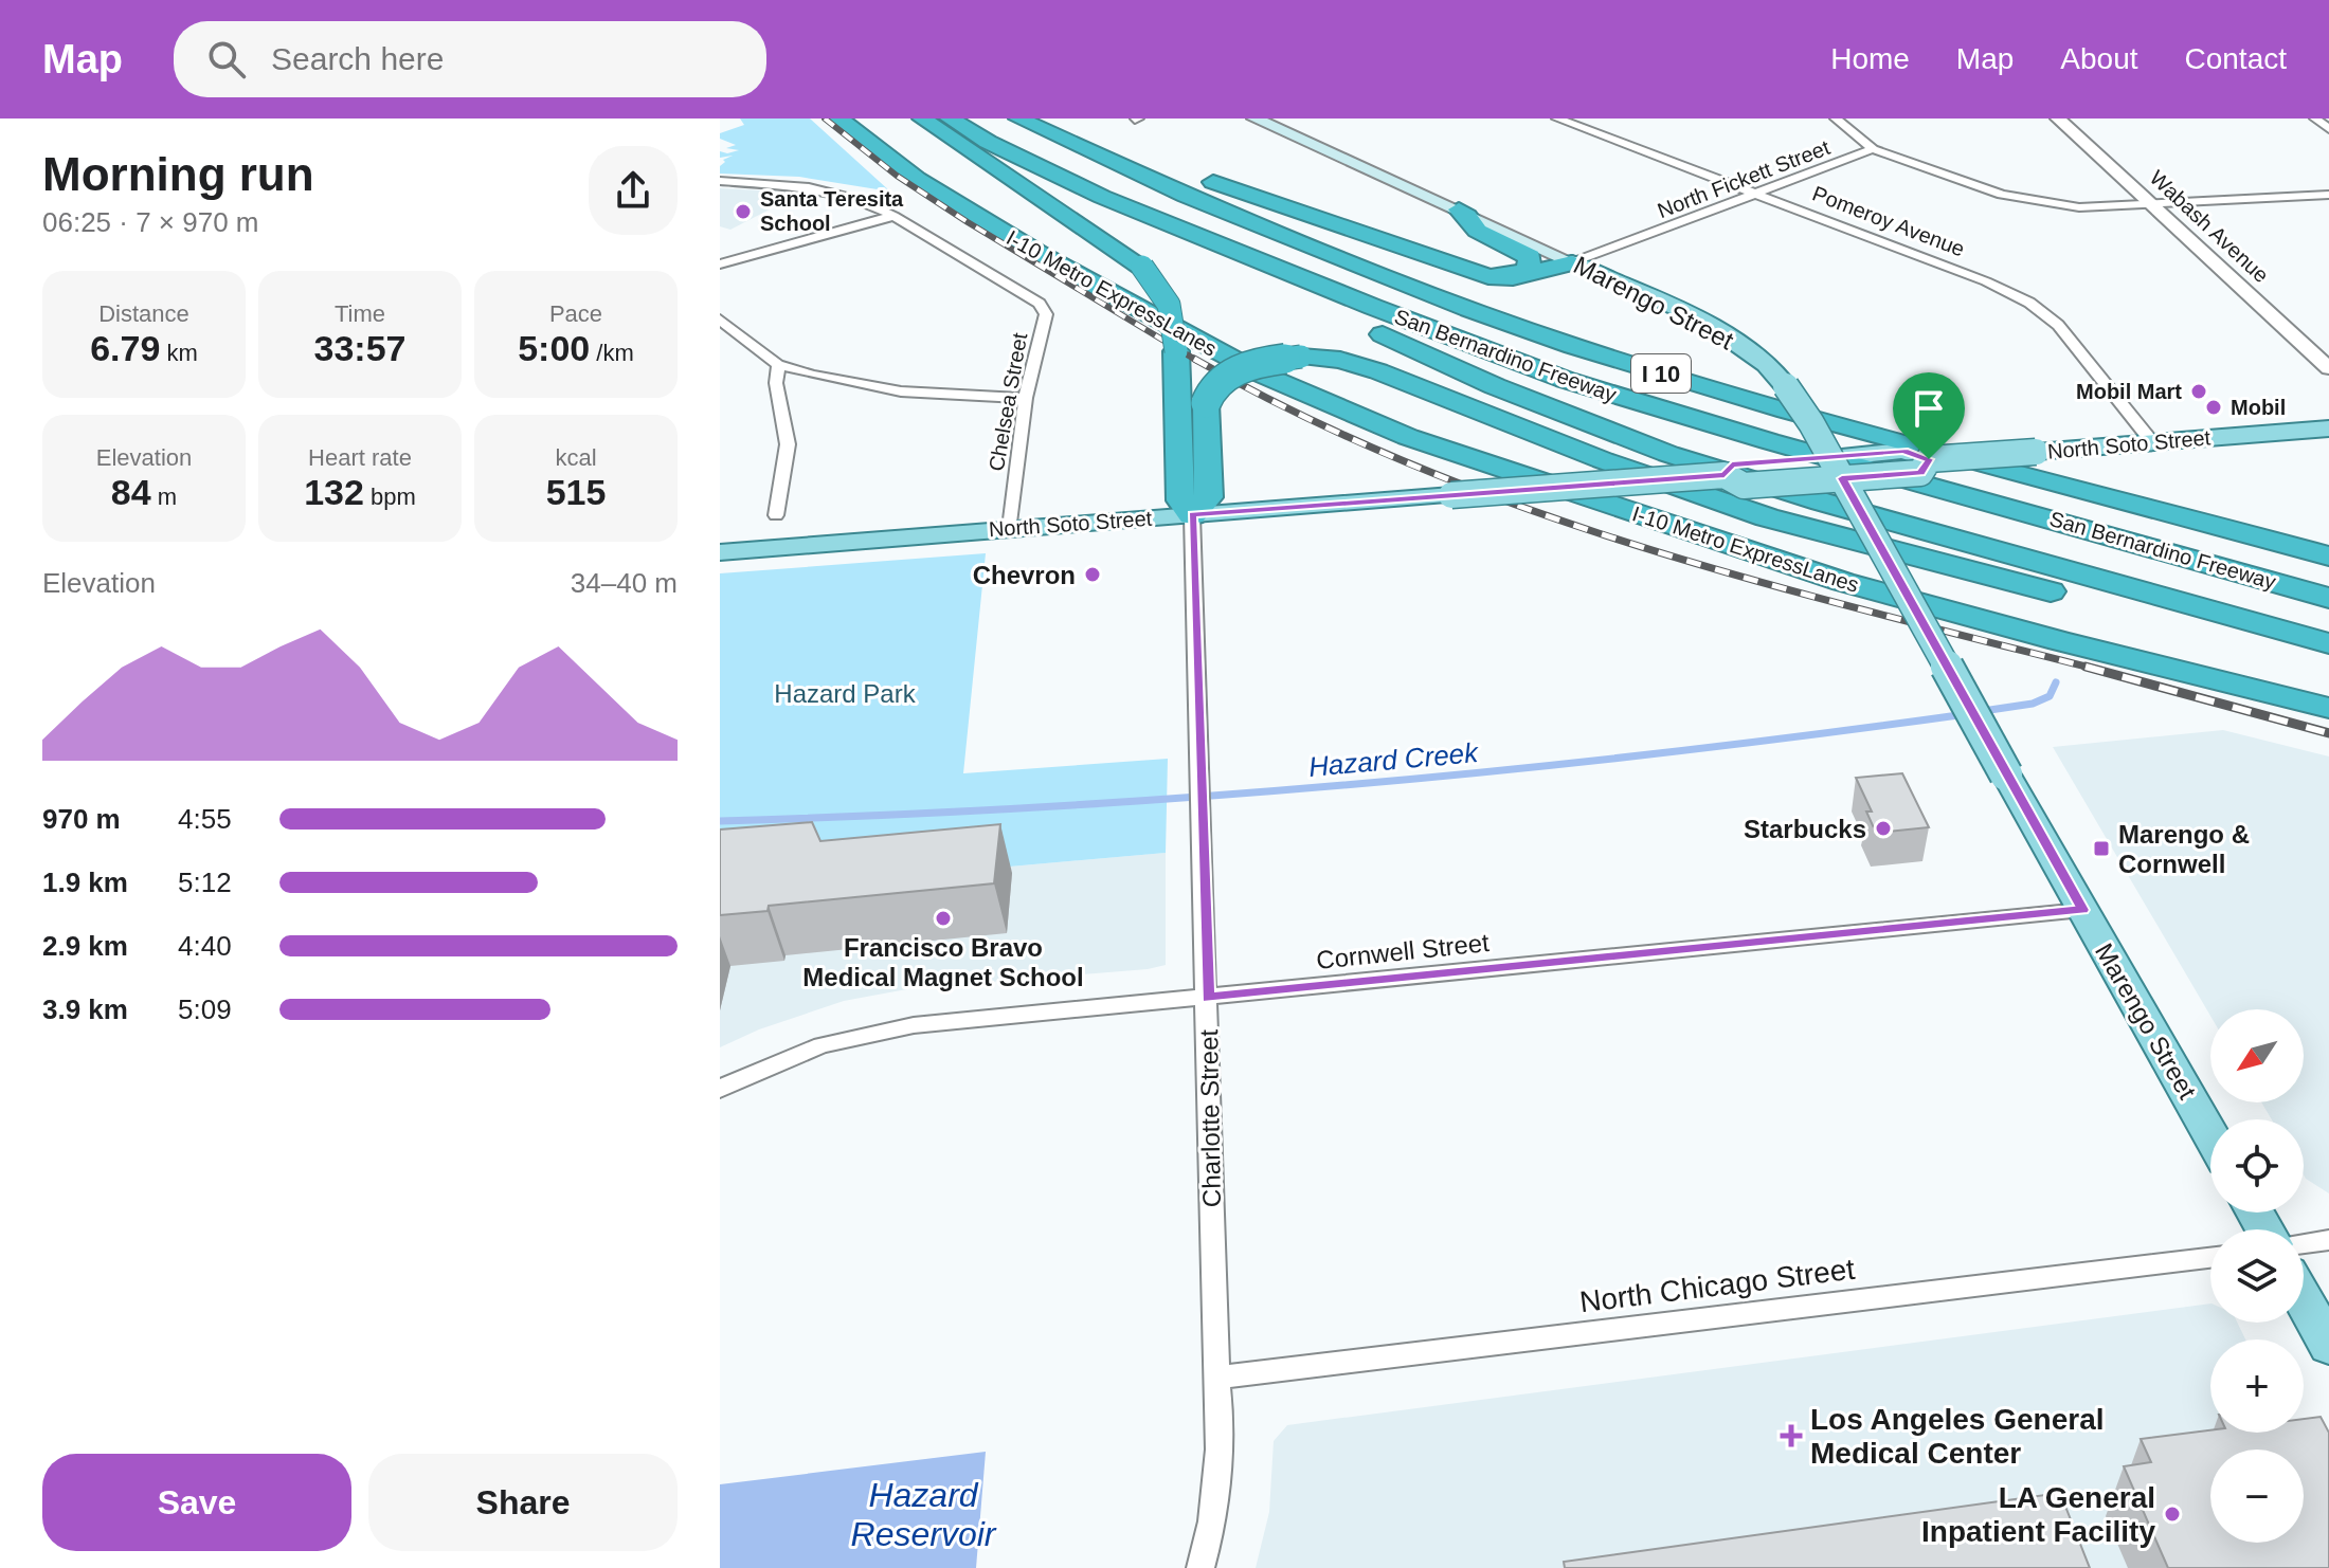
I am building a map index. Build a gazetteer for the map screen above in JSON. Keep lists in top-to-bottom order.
{
  "streets": {
    "highway": ["I-10 Metro ExpressLanes", "San Bernardino Freeway", "I 10"],
    "main road": ["Marengo Street", "North Soto Street"],
    "street": [
      "North Fickett Street",
      "Pomeroy Avenue",
      "Wabash Avenue",
      "Chelsea Street",
      "Cornwell Street",
      "Charlotte Street",
      "North Chicago Street"
    ]
  },
  "crossings": [
    ["North Fickett Street", "Pomeroy Avenue"],
    ["North Fickett Street", "Marengo Street"],
    ["Pomeroy Avenue", "North Soto Street"],
    ["Marengo Street", "North Soto Street"],
    ["Marengo Street", "Cornwell Street"],
    ["Chelsea Street", "North Soto Street"],
    ["North Soto Street", "Charlotte Street"],
    ["Cornwell Street", "Charlotte Street"],
    ["Charlotte Street", "North Chicago Street"]
  ],
  "water": ["Hazard Creek", "Hazard Reservoir"],
  "parks": ["Hazard Park"],
  "places": {
    "other": [
      "Santa Teresita School",
      "Mobil Mart",
      "Mobil",
      "Chevron",
      "Starbucks",
      "Francisco Bravo Medical Magnet School",
      "LA General Inpatient Facility"
    ],
    "transit": ["Marengo & Cornwell"],
    "health": ["Los Angeles General Medical Center"]
  },
  "north": "bottom left",
  "page": {
    "header": "Map",
    "search": "Search here",
    "nav": [
      "Home",
      "Map",
      "About",
      "Contact"
    ],
    "heading": ["Morning run", "06:25 · 7 × 970 m"],
    "stats": [
      ["Distance", "6.79 km"],
      ["Time", "33:57"],
      ["Pace", "5:00 /km"],
      ["Elevation", "84 m"],
      ["Heart rate", "132 bpm"],
      ["kcal", "515"]
    ],
    "chart": ["Elevation", "34–40 m"],
    "list": [
      {
        "name": "970 m",
        "note": "4:55"
      },
      {
        "name": "1.9 km",
        "note": "5:12"
      },
      {
        "name": "2.9 km",
        "note": "4:40"
      },
      {
        "name": "3.9 km",
        "note": "5:09"
      }
    ],
    "map_buttons": ["+", "−"],
    "buttons": ["Save", "Share"]
  }
}
